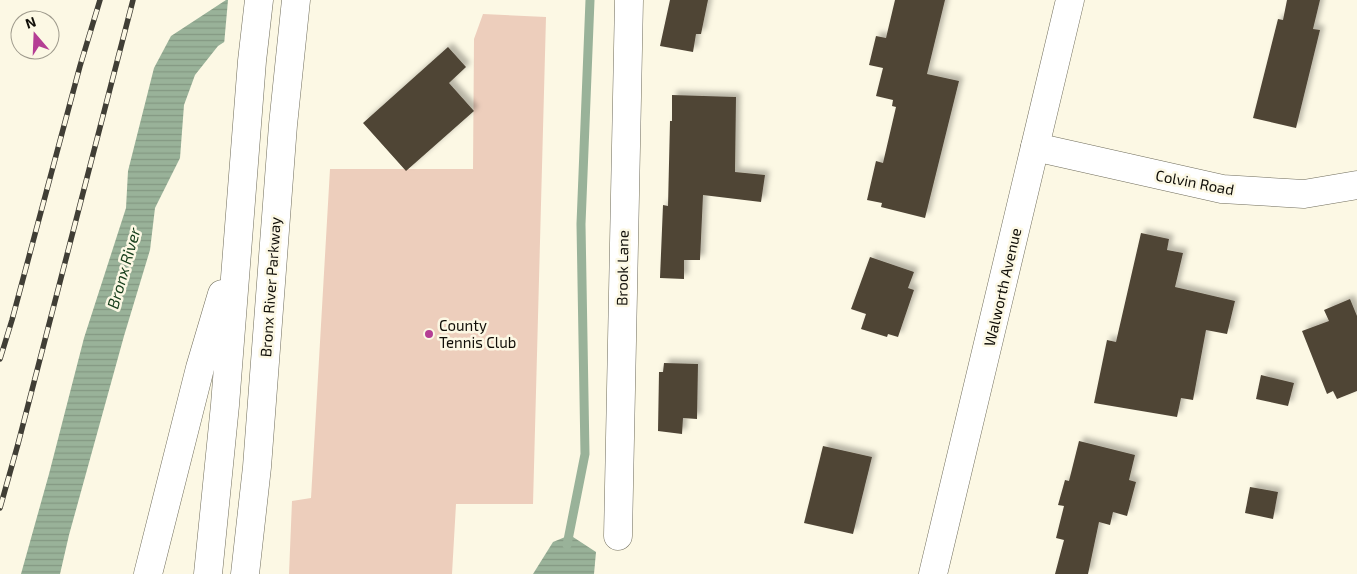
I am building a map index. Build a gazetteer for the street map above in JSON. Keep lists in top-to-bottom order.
{
  "streets": {
    "main road": [
      "Colvin Road",
      "Brook Lane",
      "Bronx River Parkway",
      "Walworth Avenue"
    ]
  },
  "crossings": [
    ["Colvin Road", "Walworth Avenue"]
  ],
  "water": ["Bronx River"],
  "places": ["County Tennis Club"],
  "north": "top"
}
